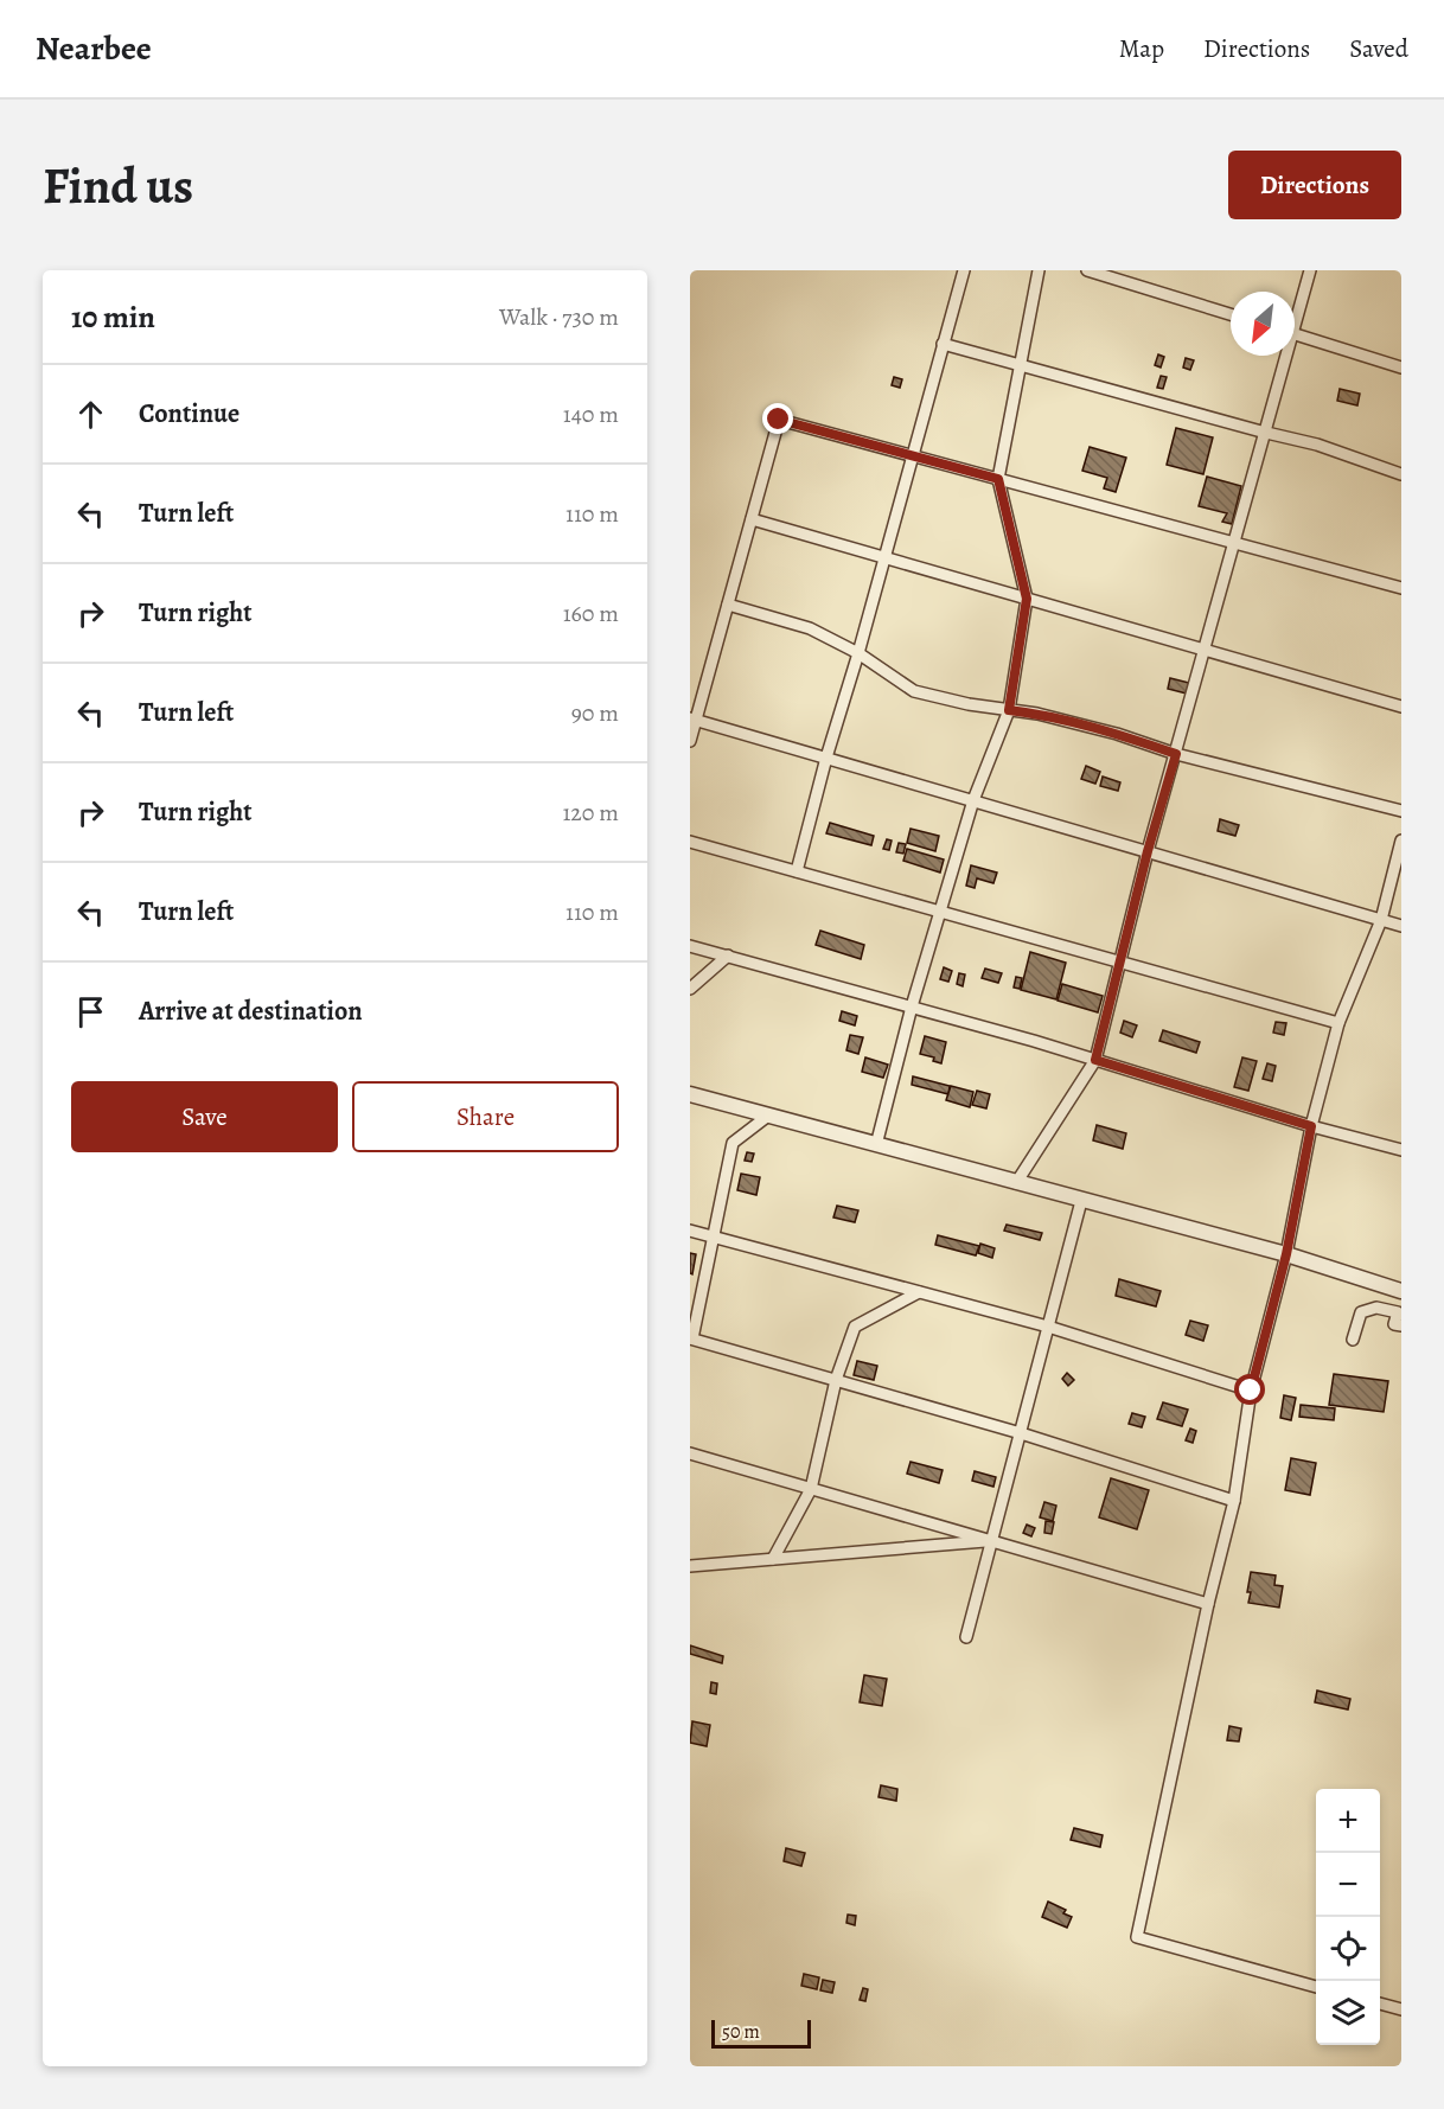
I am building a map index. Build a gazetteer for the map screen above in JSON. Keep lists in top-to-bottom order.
{
  "scale_bar": "50 m",
  "north": "bottom left",
  "page": {
    "header": "Nearbee",
    "nav": ["Map", "Directions", "Saved"],
    "buttons": [
      "Directions",
      ["Save", "Share"]
    ],
    "title": "Find us",
    "heading": ["10 min", "Walk · 730 m"],
    "list": [
      ["Continue", "140 m"],
      ["Turn left", "110 m"],
      ["Turn right", "160 m"],
      ["Turn left", "90 m"],
      ["Turn right", "120 m"],
      ["Turn left", "110 m"],
      "Arrive at destination"
    ],
    "map_buttons": ["+", "−"],
    "scale": "50 m"
  }
}
